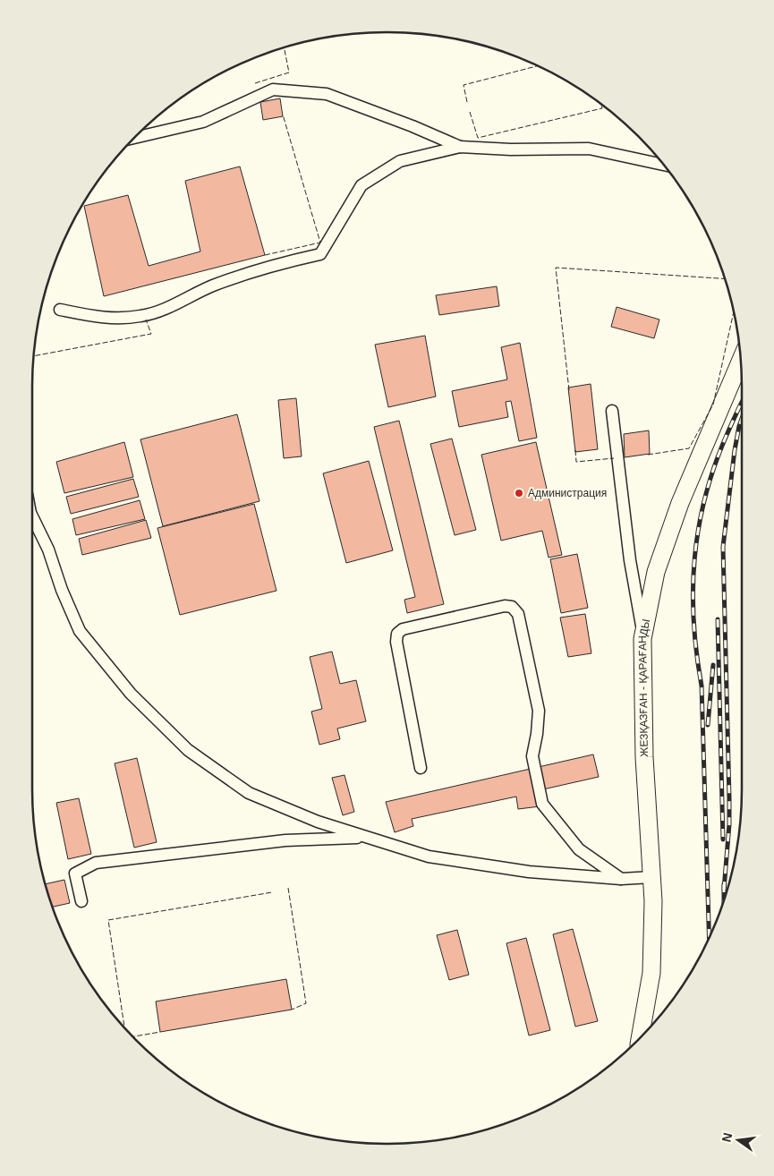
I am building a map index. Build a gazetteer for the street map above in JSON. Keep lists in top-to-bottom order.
{
  "streets": {
    "highway": ["ЖЕЗҚАЗҒАН - ҚАРАҒАНДЫ"]
  },
  "places": ["Администрация"],
  "north": "left"
}
